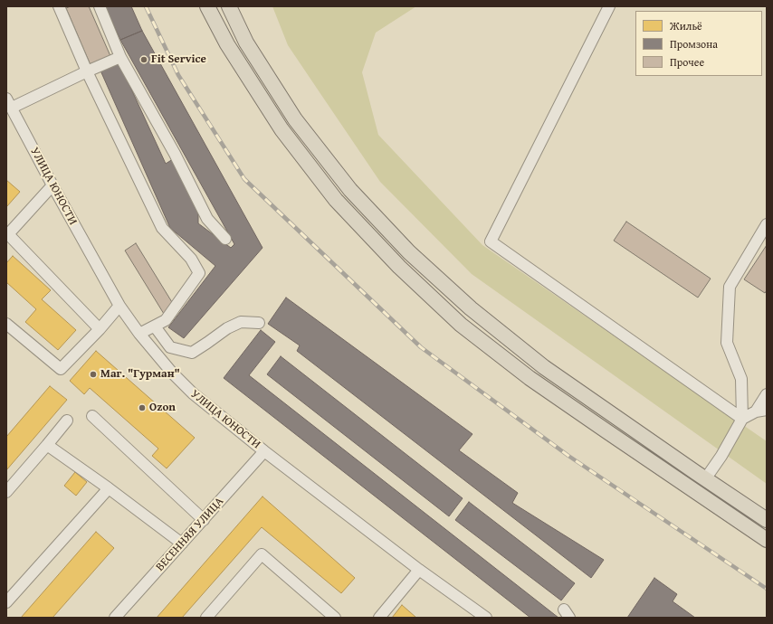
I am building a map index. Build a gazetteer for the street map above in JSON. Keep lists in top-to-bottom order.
{
  "streets": {
    "street": ["УЛИЦА ЮНОСТИ", "ВЕСЕННЯЯ УЛИЦА"]
  },
  "crossings": [
    ["УЛИЦА ЮНОСТИ", "ВЕСЕННЯЯ УЛИЦА"]
  ],
  "places": ["Fit Service", "Маг. \"Гурман\"", "Ozon"],
  "legend": ["Жильё", "Промзона", "Прочее"]
}
